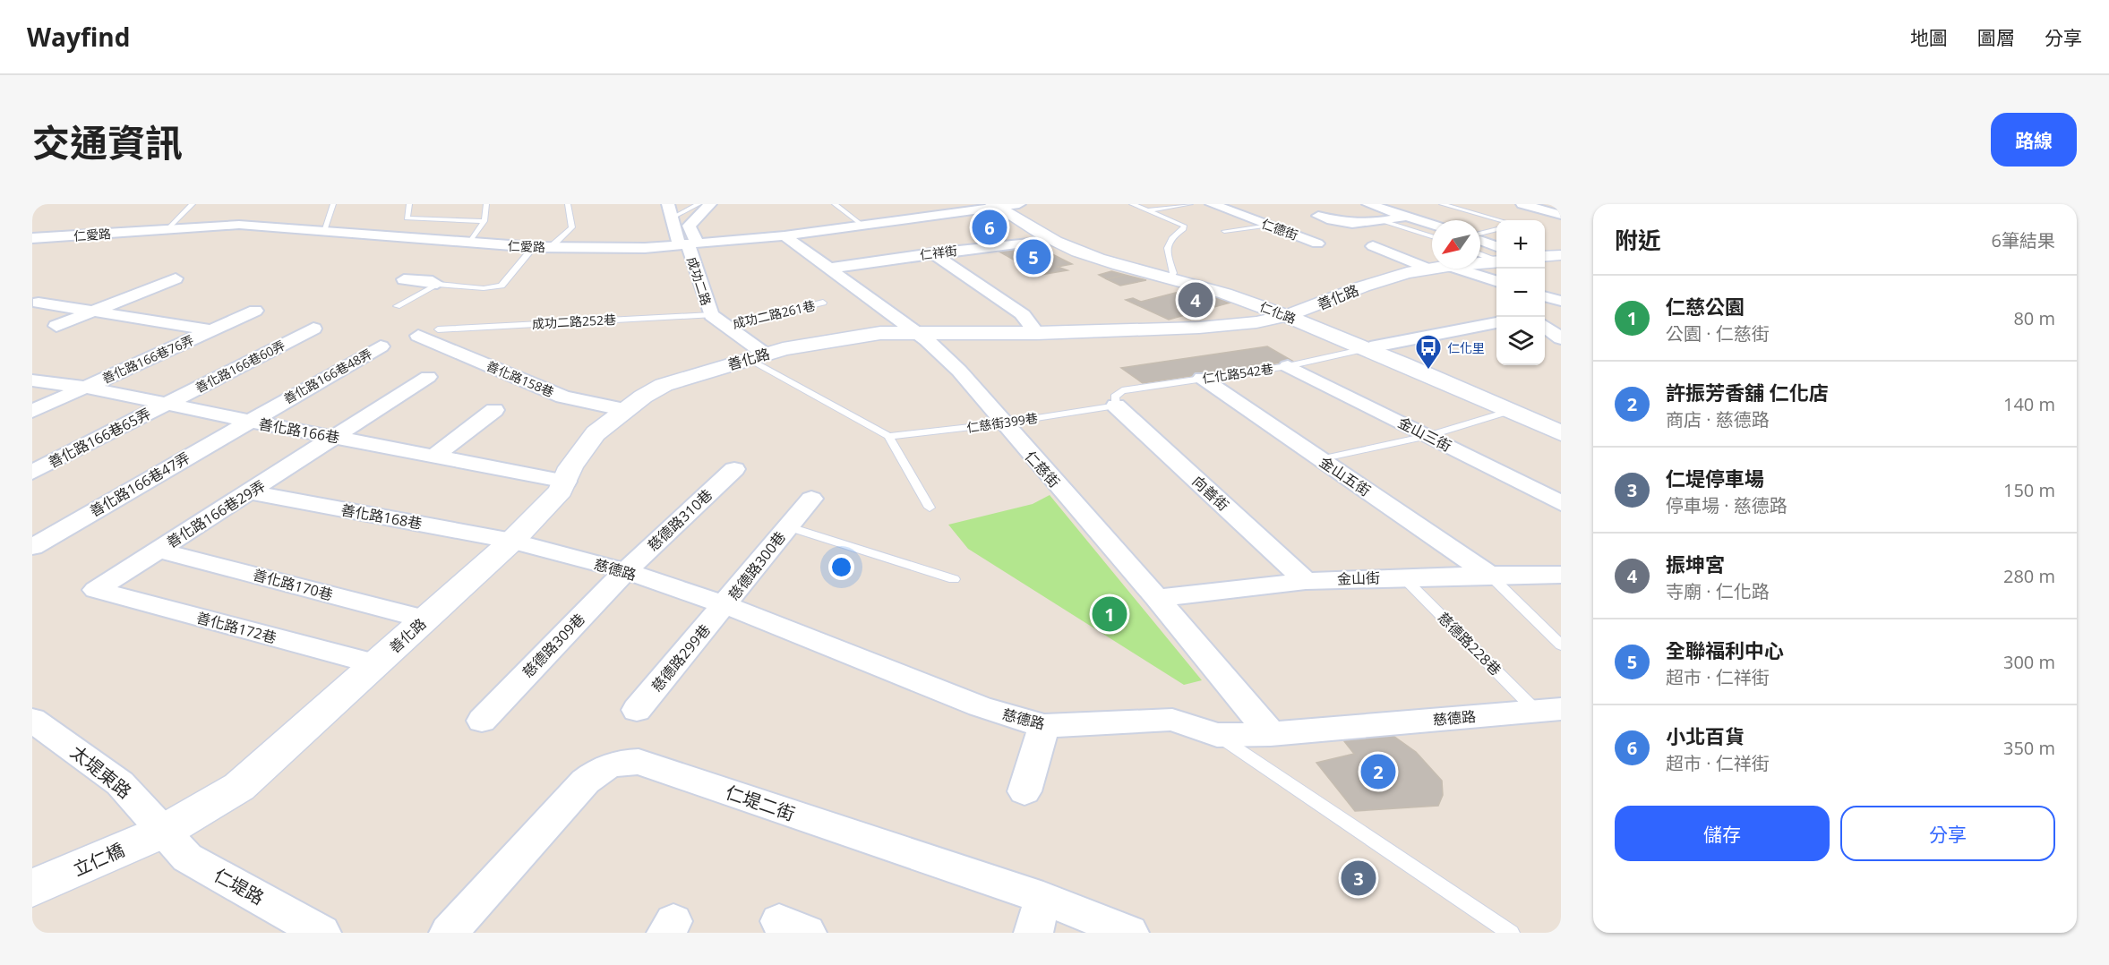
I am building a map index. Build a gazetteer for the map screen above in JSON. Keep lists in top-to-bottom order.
{
  "streets": {
    "street": [
      "仁德街",
      "仁愛路",
      "仁祥街",
      "成功二路",
      "善化路",
      "仁化路",
      "善化路166巷76弄",
      "善化路166巷60弄",
      "善化路166巷48弄",
      "善化路158巷",
      "善化路166巷",
      "金山三街",
      "善化路166巷65弄",
      "仁慈街",
      "金山五街",
      "善化路166巷47弄",
      "向善街",
      "善化路166巷29弄",
      "善化路168巷",
      "慈德路310巷",
      "慈德路300巷",
      "慈德路",
      "金山街",
      "善化路170巷",
      "善化路172巷",
      "慈德路309巷",
      "慈德路299巷",
      "太堤東路",
      "仁堤二街",
      "立仁橋",
      "仁堤路"
    ],
    "lane": [
      "成功二路261巷",
      "成功二路252巷",
      "仁化路542巷",
      "仁慈街399巷",
      "慈德路228巷"
    ]
  },
  "crossings": [
    ["仁愛路", "成功二路"],
    ["仁愛路", "仁化路"],
    ["仁愛路", "仁慈街"],
    ["仁祥街", "仁化路"],
    ["仁祥街", "仁慈街"],
    ["成功二路", "善化路"],
    ["成功二路", "成功二路261巷"],
    ["成功二路", "成功二路252巷"],
    ["善化路", "仁化路"],
    ["善化路", "善化路158巷"],
    ["善化路", "善化路166巷"],
    ["善化路", "仁慈街"],
    ["善化路", "善化路168巷"],
    ["善化路", "慈德路"],
    ["善化路", "善化路170巷"],
    ["善化路", "善化路172巷"],
    ["善化路", "太堤東路"],
    ["善化路", "立仁橋"],
    ["善化路", "仁堤路"],
    ["仁化路", "仁化路542巷"],
    ["善化路166巷76弄", "善化路166巷"],
    ["善化路166巷60弄", "善化路166巷"],
    ["善化路166巷60弄", "善化路166巷65弄"],
    ["仁化路542巷", "仁慈街399巷"],
    ["仁化路542巷", "金山三街"],
    ["仁化路542巷", "金山五街"],
    ["仁化路542巷", "向善街"],
    ["善化路166巷48弄", "善化路166巷"],
    ["善化路166巷48弄", "善化路166巷47弄"],
    ["仁慈街399巷", "仁慈街"],
    ["仁慈街399巷", "向善街"],
    ["善化路166巷", "善化路166巷65弄"],
    ["善化路166巷", "善化路166巷47弄"],
    ["善化路166巷", "善化路166巷29弄"],
    ["仁慈街", "慈德路"],
    ["仁慈街", "金山街"],
    ["金山五街", "金山街"],
    ["向善街", "金山街"],
    ["善化路166巷29弄", "善化路168巷"],
    ["善化路166巷29弄", "善化路170巷"],
    ["善化路166巷29弄", "善化路172巷"],
    ["善化路168巷", "慈德路"],
    ["慈德路310巷", "慈德路"],
    ["慈德路310巷", "慈德路309巷"],
    ["慈德路300巷", "慈德路"],
    ["慈德路300巷", "慈德路299巷"],
    ["慈德路", "慈德路228巷"],
    ["慈德路", "慈德路309巷"],
    ["慈德路", "慈德路299巷"],
    ["金山街", "慈德路228巷"],
    ["太堤東路", "立仁橋"],
    ["太堤東路", "仁堤路"],
    ["立仁橋", "仁堤路"]
  ],
  "places": {
    "bus stop": ["仁化里"]
  },
  "north": "bottom left",
  "page": {
    "header": "Wayfind",
    "nav": ["地圖", "圖層", "分享"],
    "title": "交通資訊",
    "buttons": [
      "路線",
      ["儲存", "分享"]
    ],
    "heading": ["附近", "6筆結果"],
    "pins": [
      "6",
      "5",
      "4",
      "1",
      "2",
      "3"
    ],
    "map_buttons": ["+", "−"],
    "list": [
      {
        "mark": "1",
        "name": "仁慈公園",
        "note": "公園 · 仁慈街",
        "value": "80 m"
      },
      {
        "mark": "2",
        "name": "許振芳香舖 仁化店",
        "note": "商店 · 慈德路",
        "value": "140 m"
      },
      {
        "mark": "3",
        "name": "仁堤停車場",
        "note": "停車場 · 慈德路",
        "value": "150 m"
      },
      {
        "mark": "4",
        "name": "振坤宮",
        "note": "寺廟 · 仁化路",
        "value": "280 m"
      },
      {
        "mark": "5",
        "name": "全聯福利中心",
        "note": "超市 · 仁祥街",
        "value": "300 m"
      },
      {
        "mark": "6",
        "name": "小北百貨",
        "note": "超市 · 仁祥街",
        "value": "350 m"
      }
    ]
  }
}
